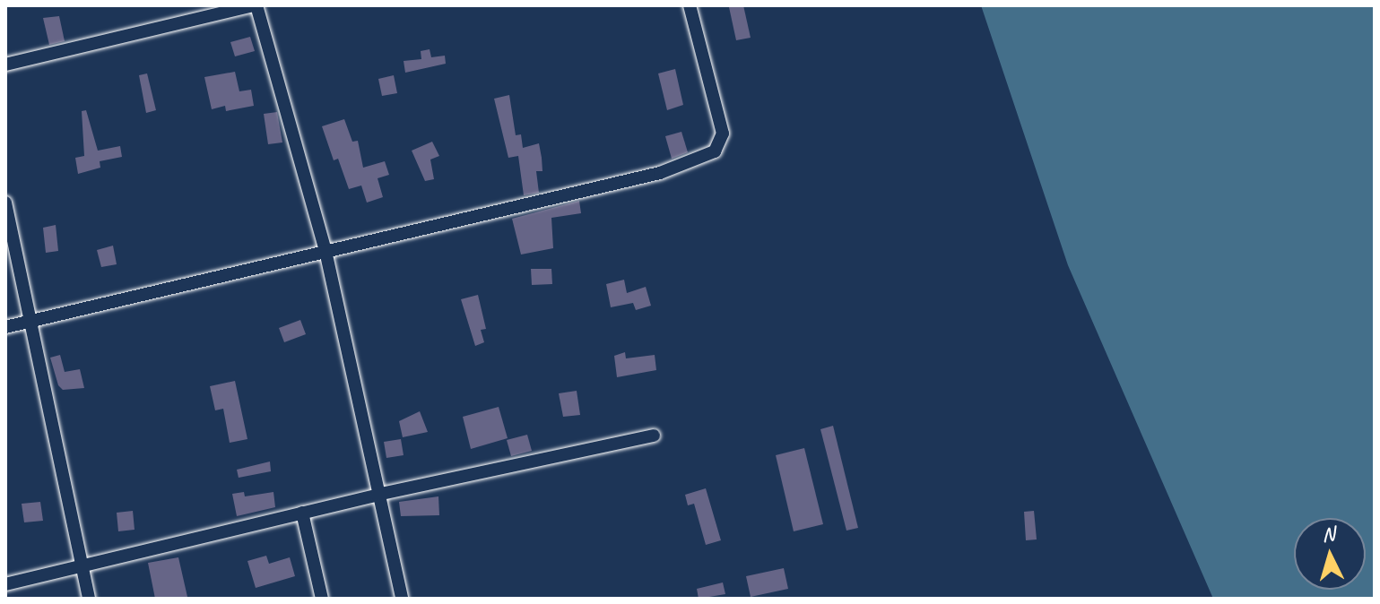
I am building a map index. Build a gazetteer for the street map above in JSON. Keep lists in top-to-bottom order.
{
  "north": "top"
}
